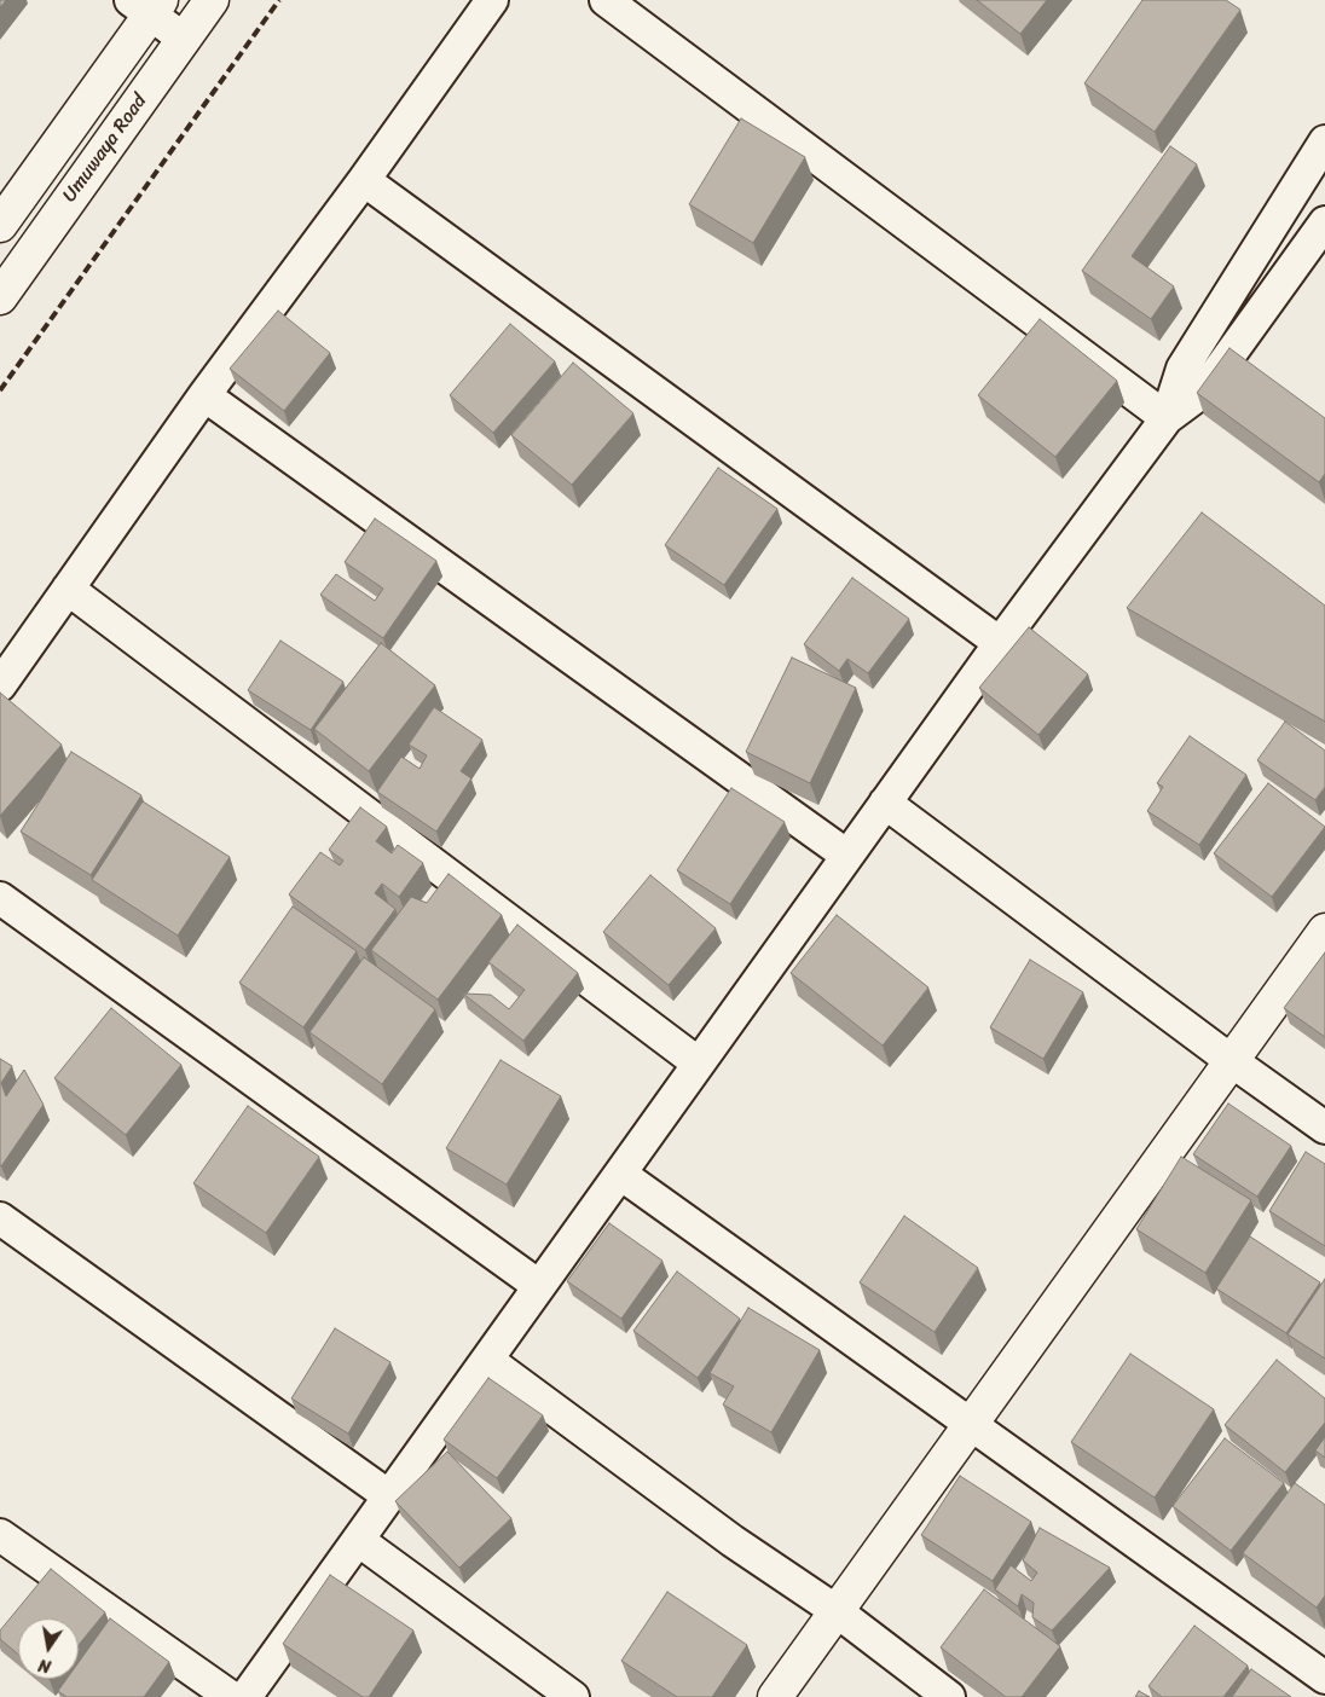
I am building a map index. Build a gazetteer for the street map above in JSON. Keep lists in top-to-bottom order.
{
  "streets": {
    "street": ["Umuwaya Road"]
  },
  "north": "bottom"
}
